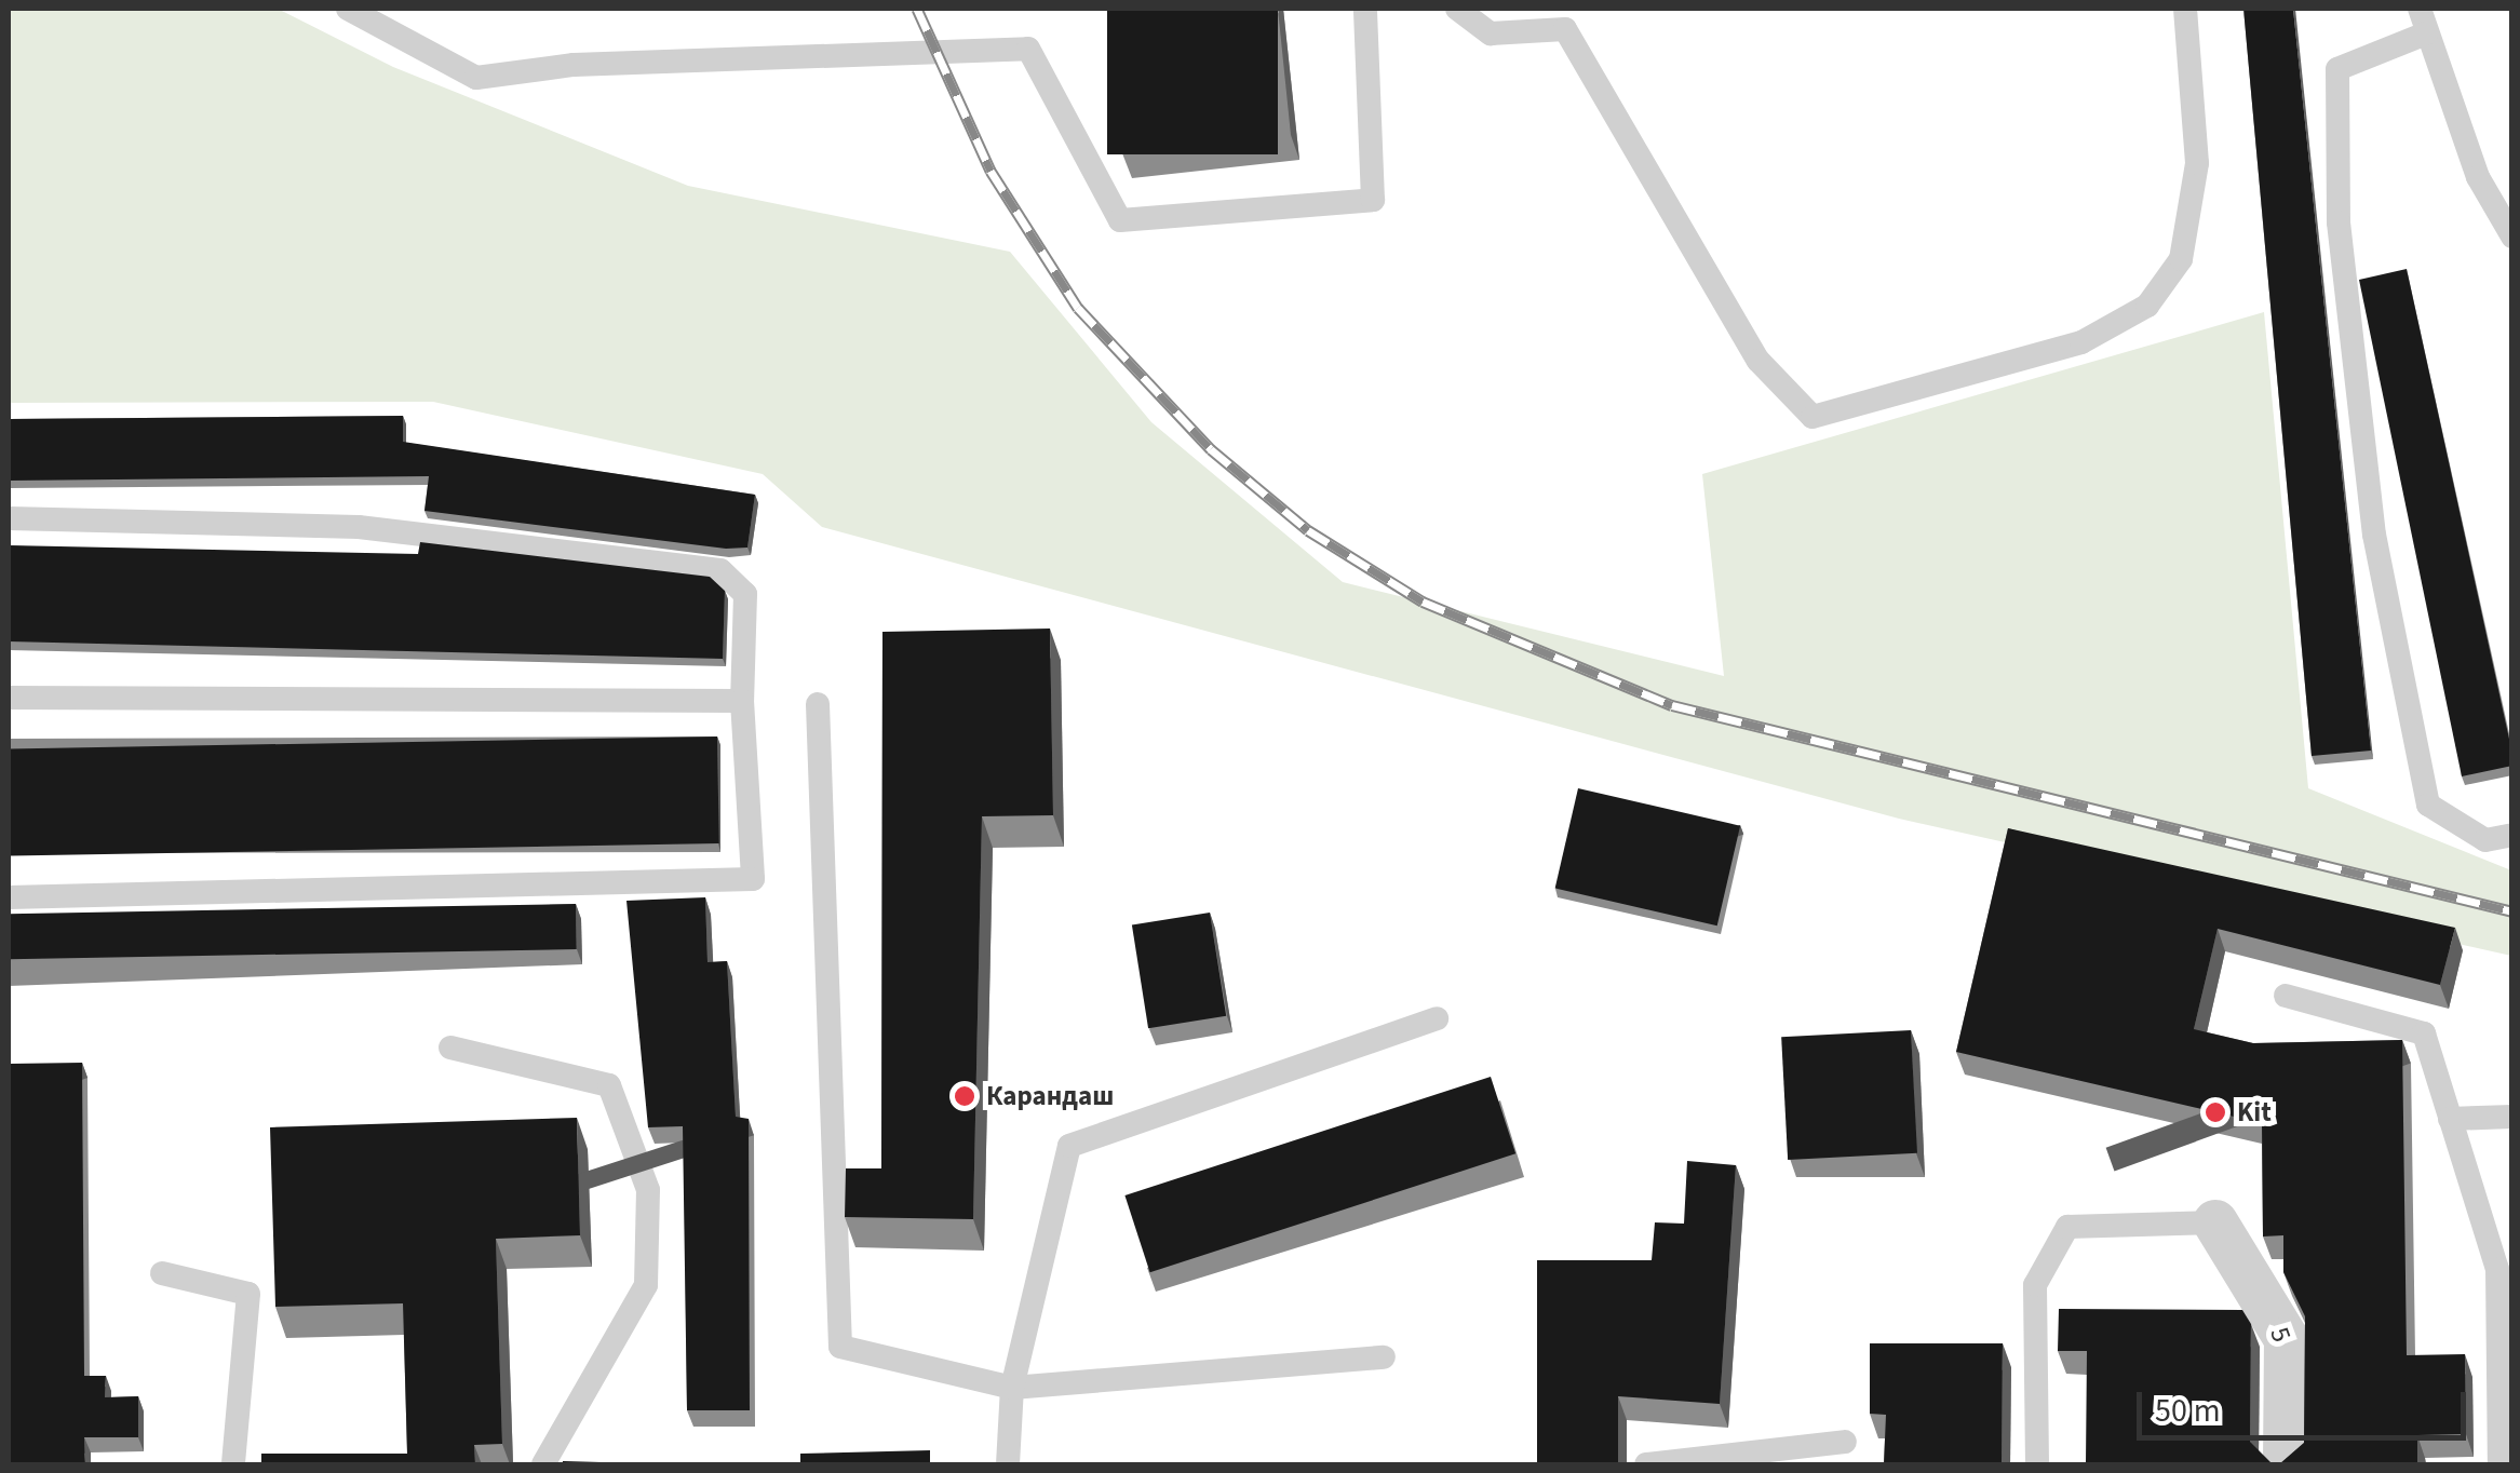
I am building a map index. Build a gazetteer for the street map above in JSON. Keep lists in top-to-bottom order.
{
  "streets": {
    "street": ["5"]
  },
  "places": ["Карандаш", "Kit"],
  "scale_bar": "50 m"
}
